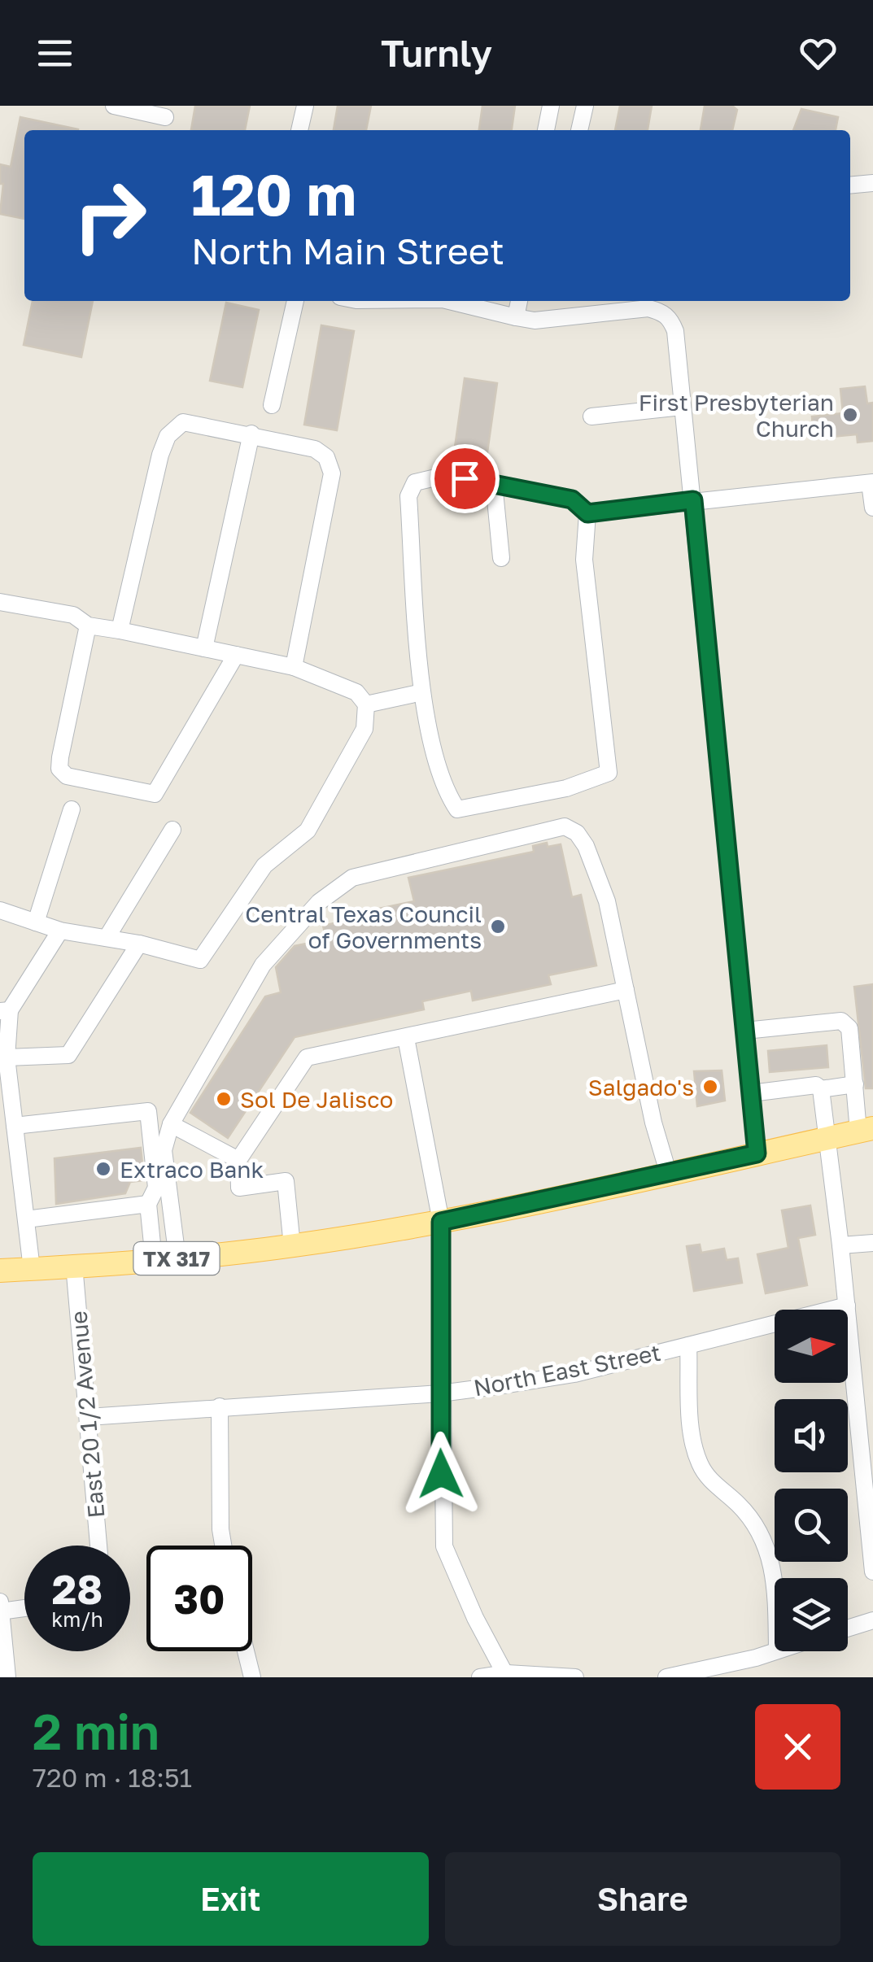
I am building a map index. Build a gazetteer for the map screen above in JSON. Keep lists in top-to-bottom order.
{
  "streets": {
    "main road": ["TX 317"],
    "street": ["North East Street", "East 20 1/2 Avenue"]
  },
  "crossings": [
    ["TX 317", "East 20 1/2 Avenue"],
    ["North East Street", "East 20 1/2 Avenue"]
  ],
  "places": [
    "First Presbyterian Church",
    "Central Texas Council of Governments",
    "Salgado's",
    "Sol De Jalisco",
    "Extraco Bank"
  ],
  "north": "right",
  "page": {
    "header": "Turnly",
    "turn": ["120 m", "North Main Street"],
    "speed": "28 km/h",
    "limit": "30",
    "heading": ["2 min", "720 m · 18:51"],
    "buttons": ["Exit", "Share"]
  }
}
